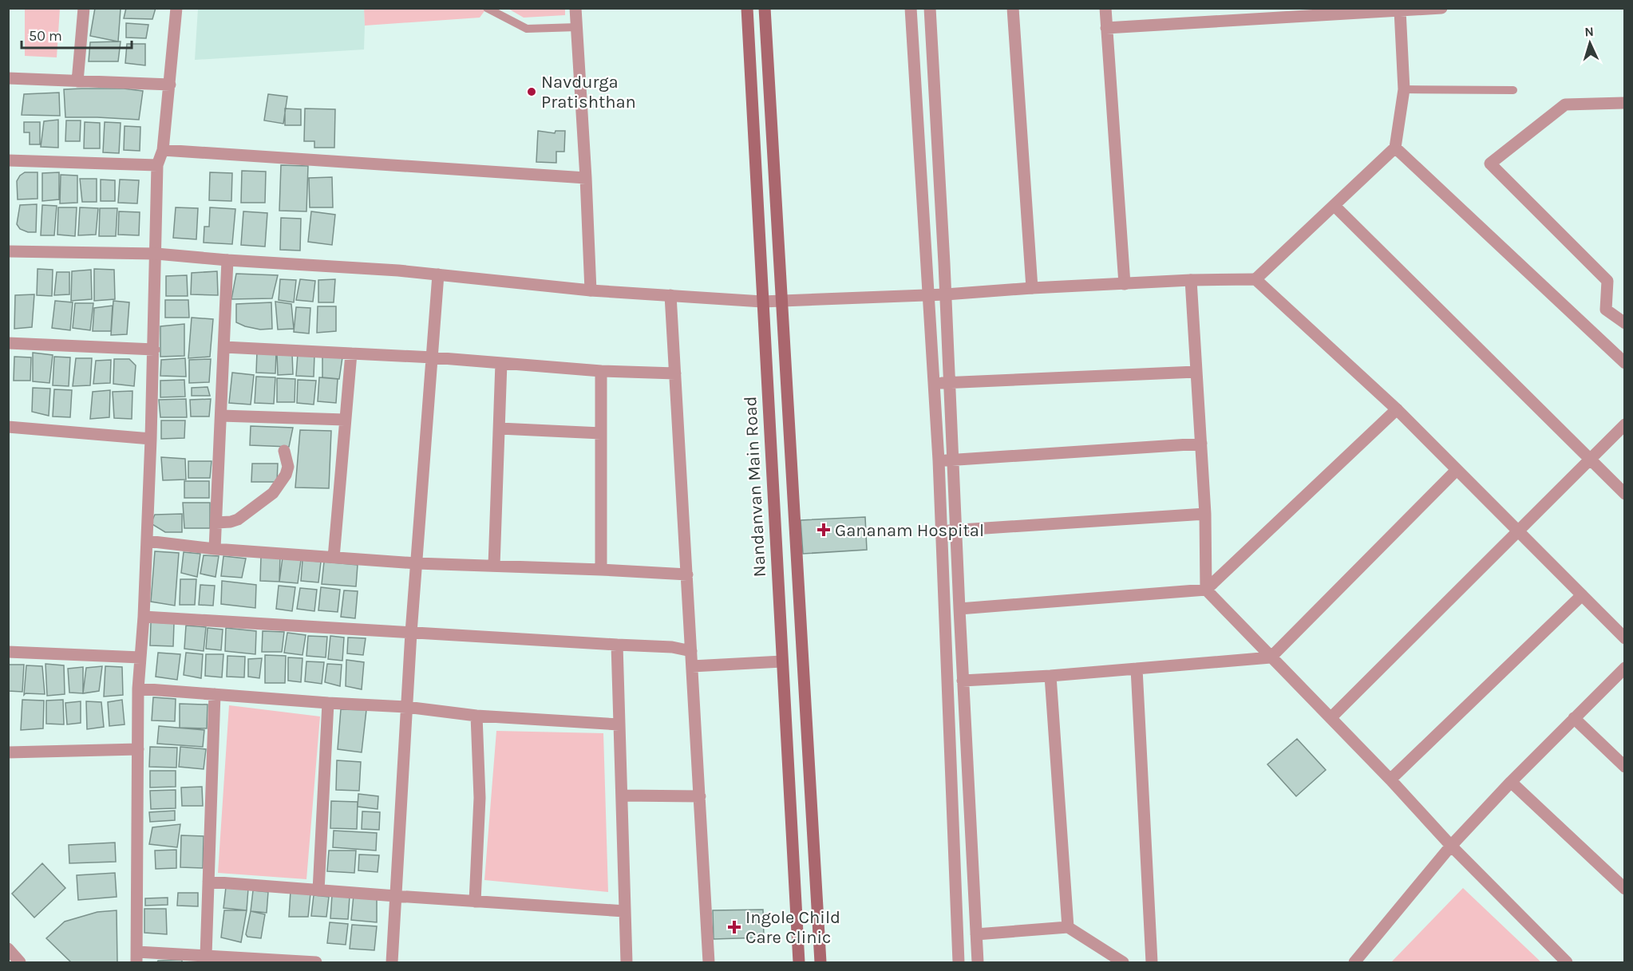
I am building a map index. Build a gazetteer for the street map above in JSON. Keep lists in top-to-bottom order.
{
  "streets": {
    "main road": ["Nandanvan Main Road"]
  },
  "places": {
    "other": ["Navdurga Pratishthan"],
    "health": ["Gananam Hospital", "Ingole Child Care Clinic"]
  },
  "scale_bar": "50 m",
  "north": "top"
}
